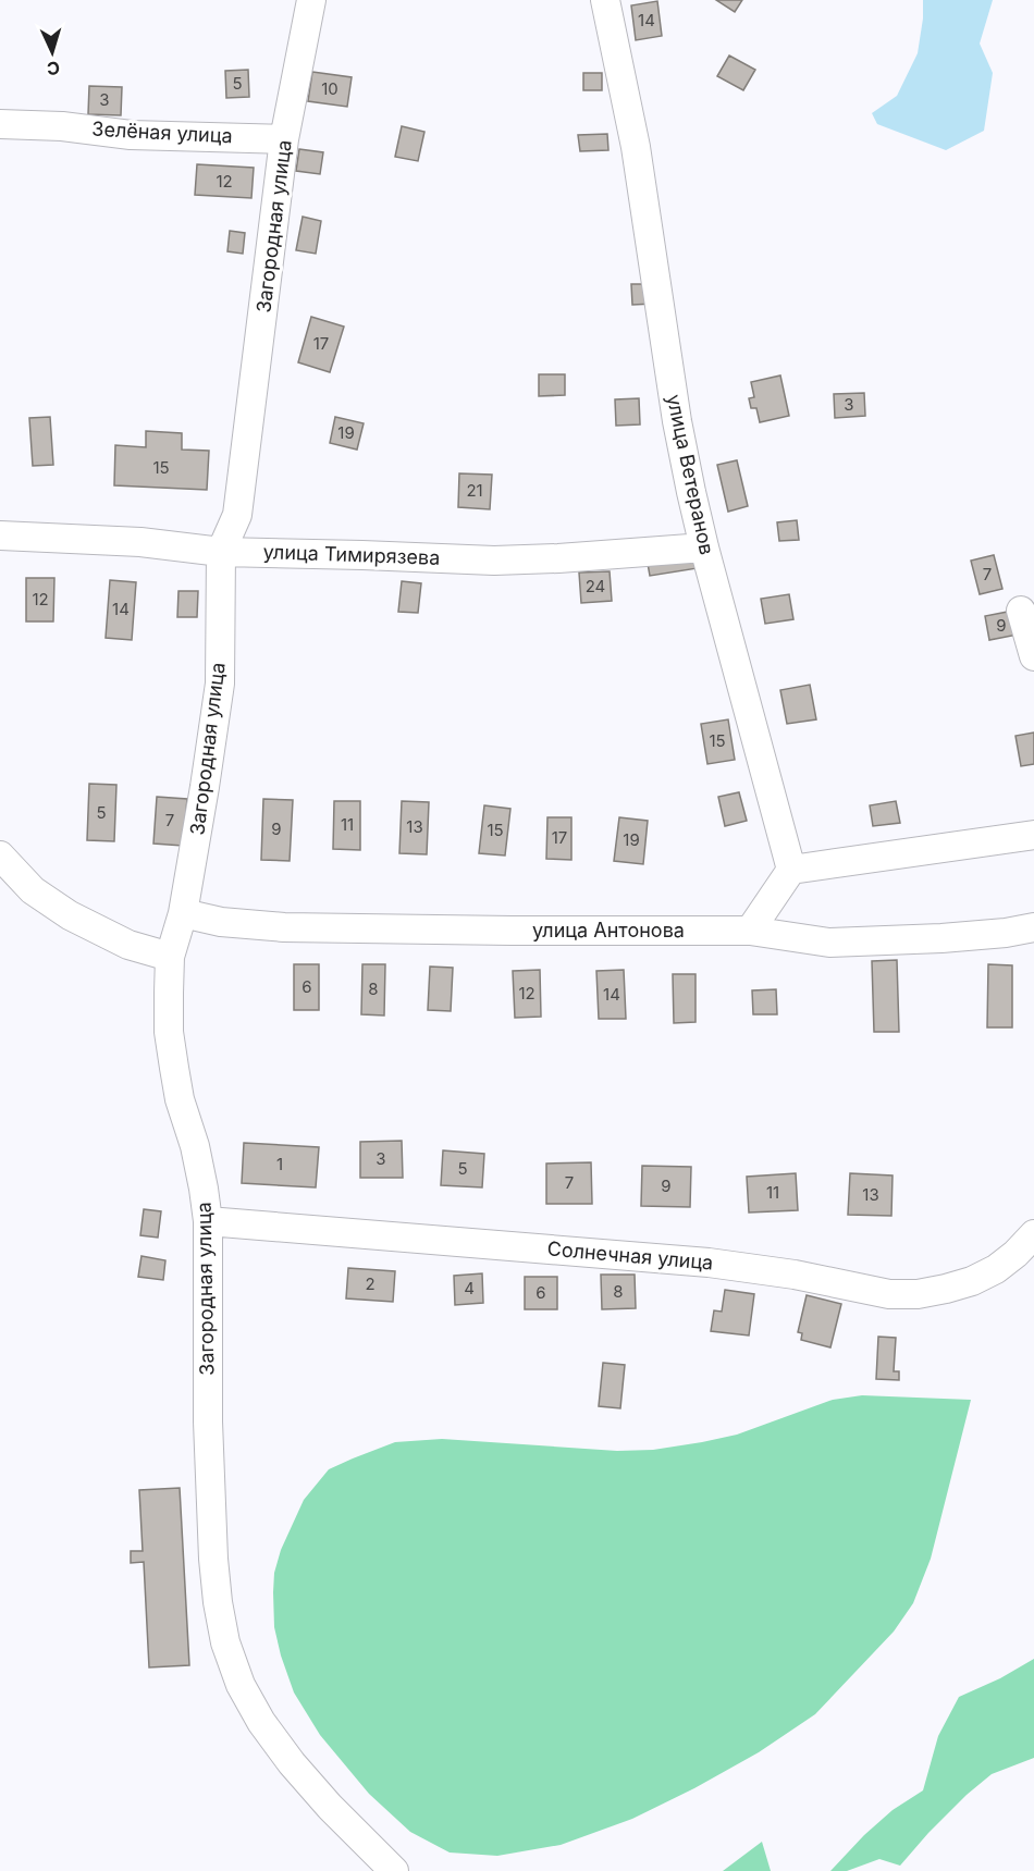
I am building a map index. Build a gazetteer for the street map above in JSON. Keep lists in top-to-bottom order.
{
  "streets": {
    "street": [
      "Зелёная улица",
      "Загородная улица",
      "улица Ветеранов",
      "улица Тимирязева",
      "улица Антонова",
      "Солнечная улица"
    ]
  },
  "crossings": [
    ["Зелёная улица", "Загородная улица"],
    ["Загородная улица", "улица Тимирязева"],
    ["Загородная улица", "улица Антонова"],
    ["Загородная улица", "Солнечная улица"],
    ["улица Ветеранов", "улица Тимирязева"]
  ],
  "house_numbers": [
    "14",
    "5",
    "10",
    "3",
    "12",
    "17",
    "3",
    "19",
    "15",
    "21",
    "7",
    "24",
    "12",
    "14",
    "9",
    "15",
    "5",
    "7",
    "11",
    "13",
    "9",
    "15",
    "17",
    "19",
    "6",
    "8",
    "12",
    "14",
    "3",
    "1",
    "5",
    "7",
    "9",
    "11",
    "13",
    "2",
    "4",
    "8",
    "6"
  ],
  "north": "bottom"
}
